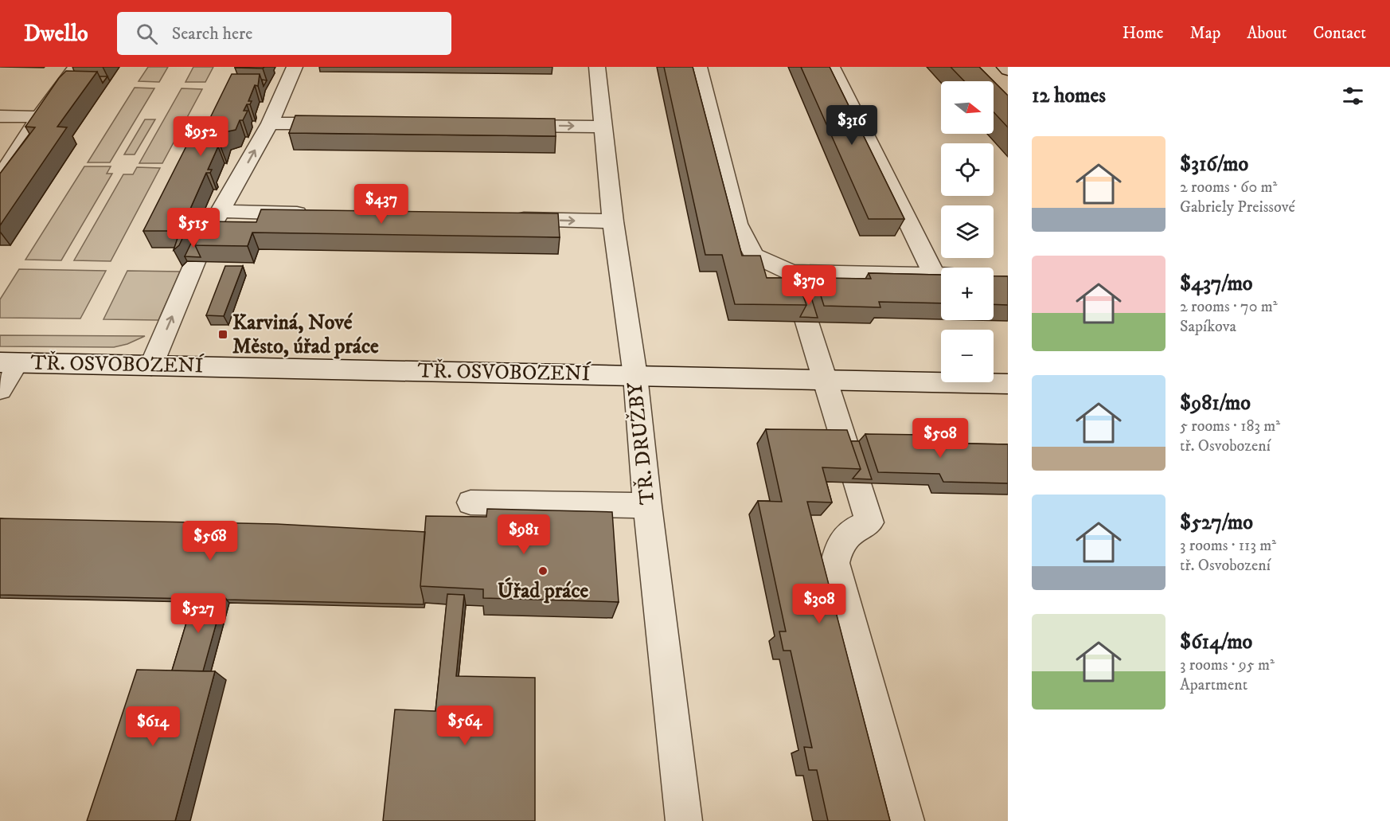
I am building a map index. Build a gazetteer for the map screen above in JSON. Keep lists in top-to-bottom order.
{
  "streets": {
    "street": ["TŘ. OSVOBOZENÍ", "TŘ. DRUŽBY"]
  },
  "crossings": [
    ["TŘ. OSVOBOZENÍ", "TŘ. DRUŽBY"]
  ],
  "places": {
    "transit": ["Karviná, Nové Město, úřad práce"],
    "other": ["Úřad práce"]
  },
  "north": "right",
  "page": {
    "header": "Dwello",
    "search": "Search here",
    "nav": [
      "Home",
      "Map",
      "About",
      "Contact"
    ],
    "heading": "12 homes",
    "map_buttons": ["+", "−"],
    "price": [
      "$316",
      "$952",
      "$437",
      "$515",
      "$370",
      "$508",
      "$981",
      "$568",
      "$308",
      "$527",
      "$564",
      "$614"
    ],
    "list": [
      {
        "name": "$316/mo",
        "note": "2 rooms · 60 m² · Gabriely Preissové"
      },
      {
        "name": "$437/mo",
        "note": "2 rooms · 70 m² · Sapíkova"
      },
      {
        "name": "$981/mo",
        "note": "5 rooms · 183 m² · tř. Osvobození"
      },
      {
        "name": "$527/mo",
        "note": "3 rooms · 113 m² · tř. Osvobození"
      },
      {
        "name": "$614/mo",
        "note": "3 rooms · 95 m² · Apartment"
      }
    ]
  }
}
